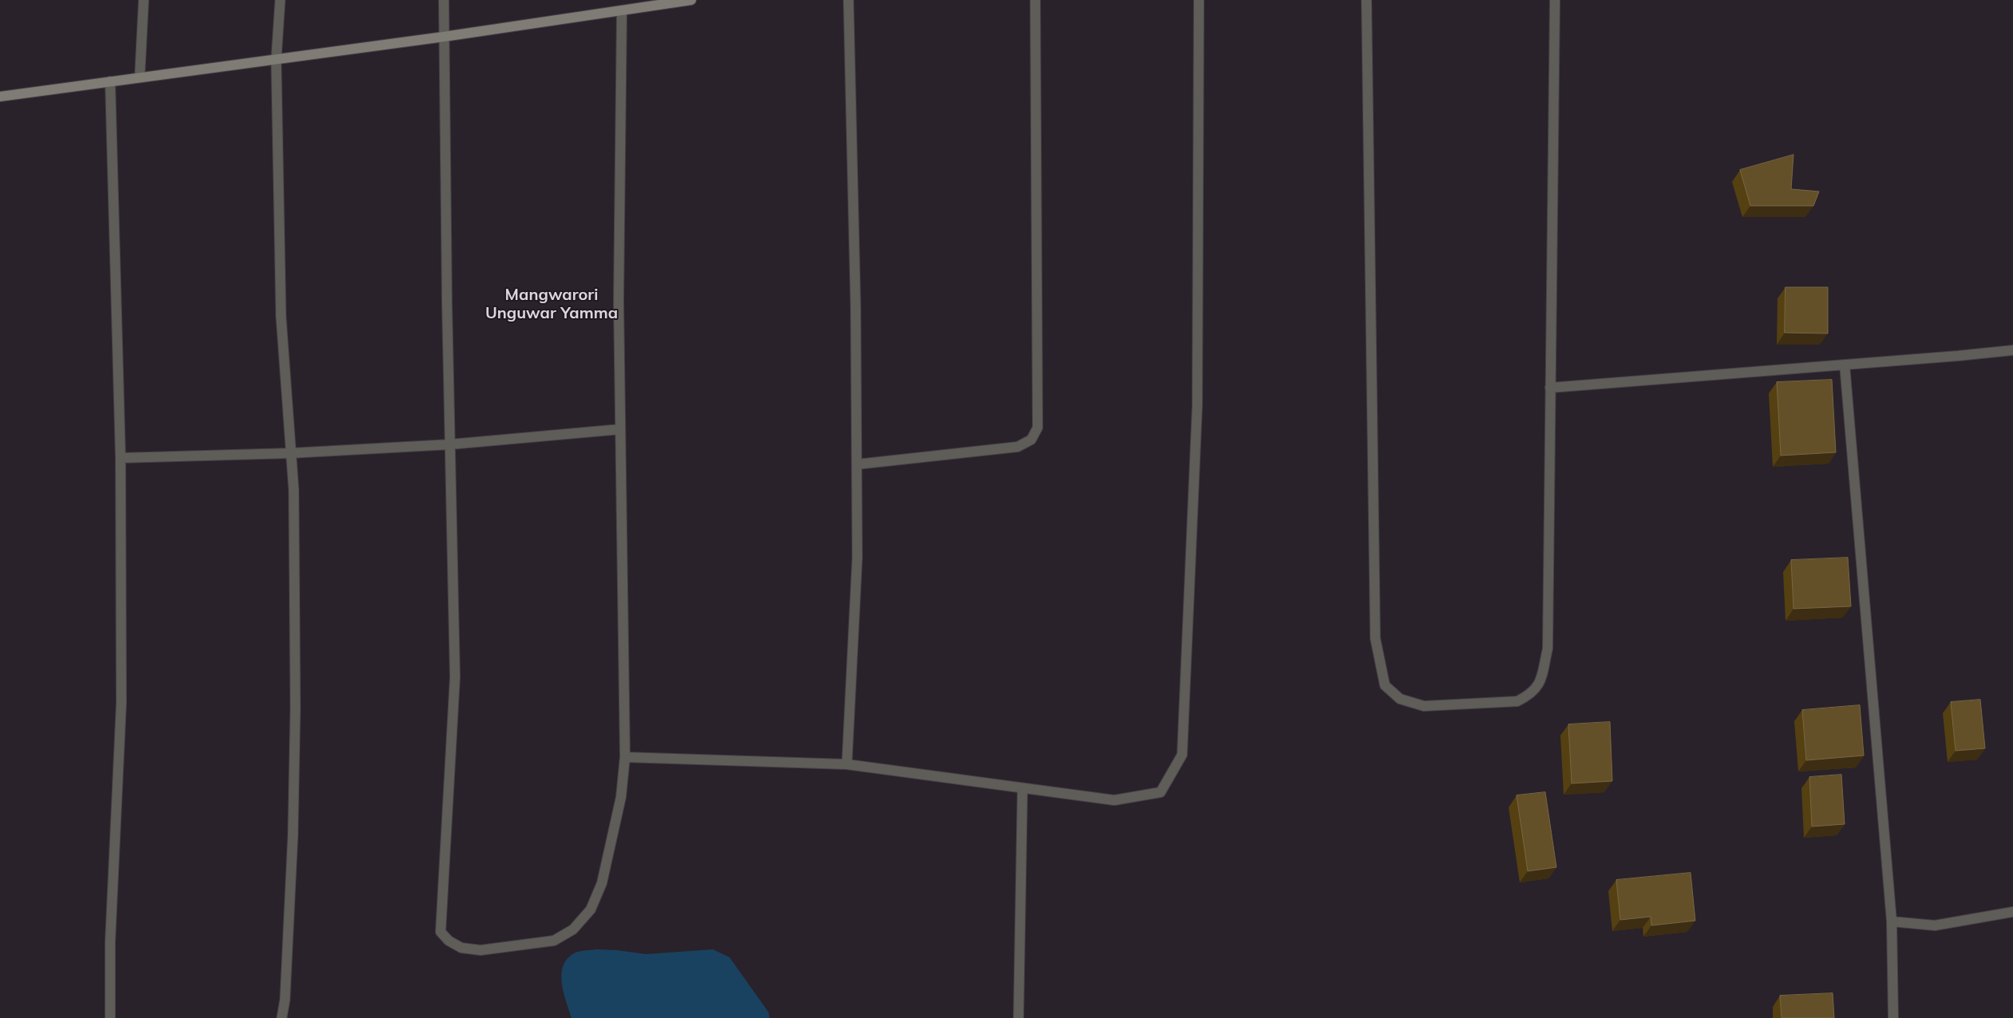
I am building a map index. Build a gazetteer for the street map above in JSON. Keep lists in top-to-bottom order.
{
  "districts": ["Mangwarori Unguwar Yamma"]
}
